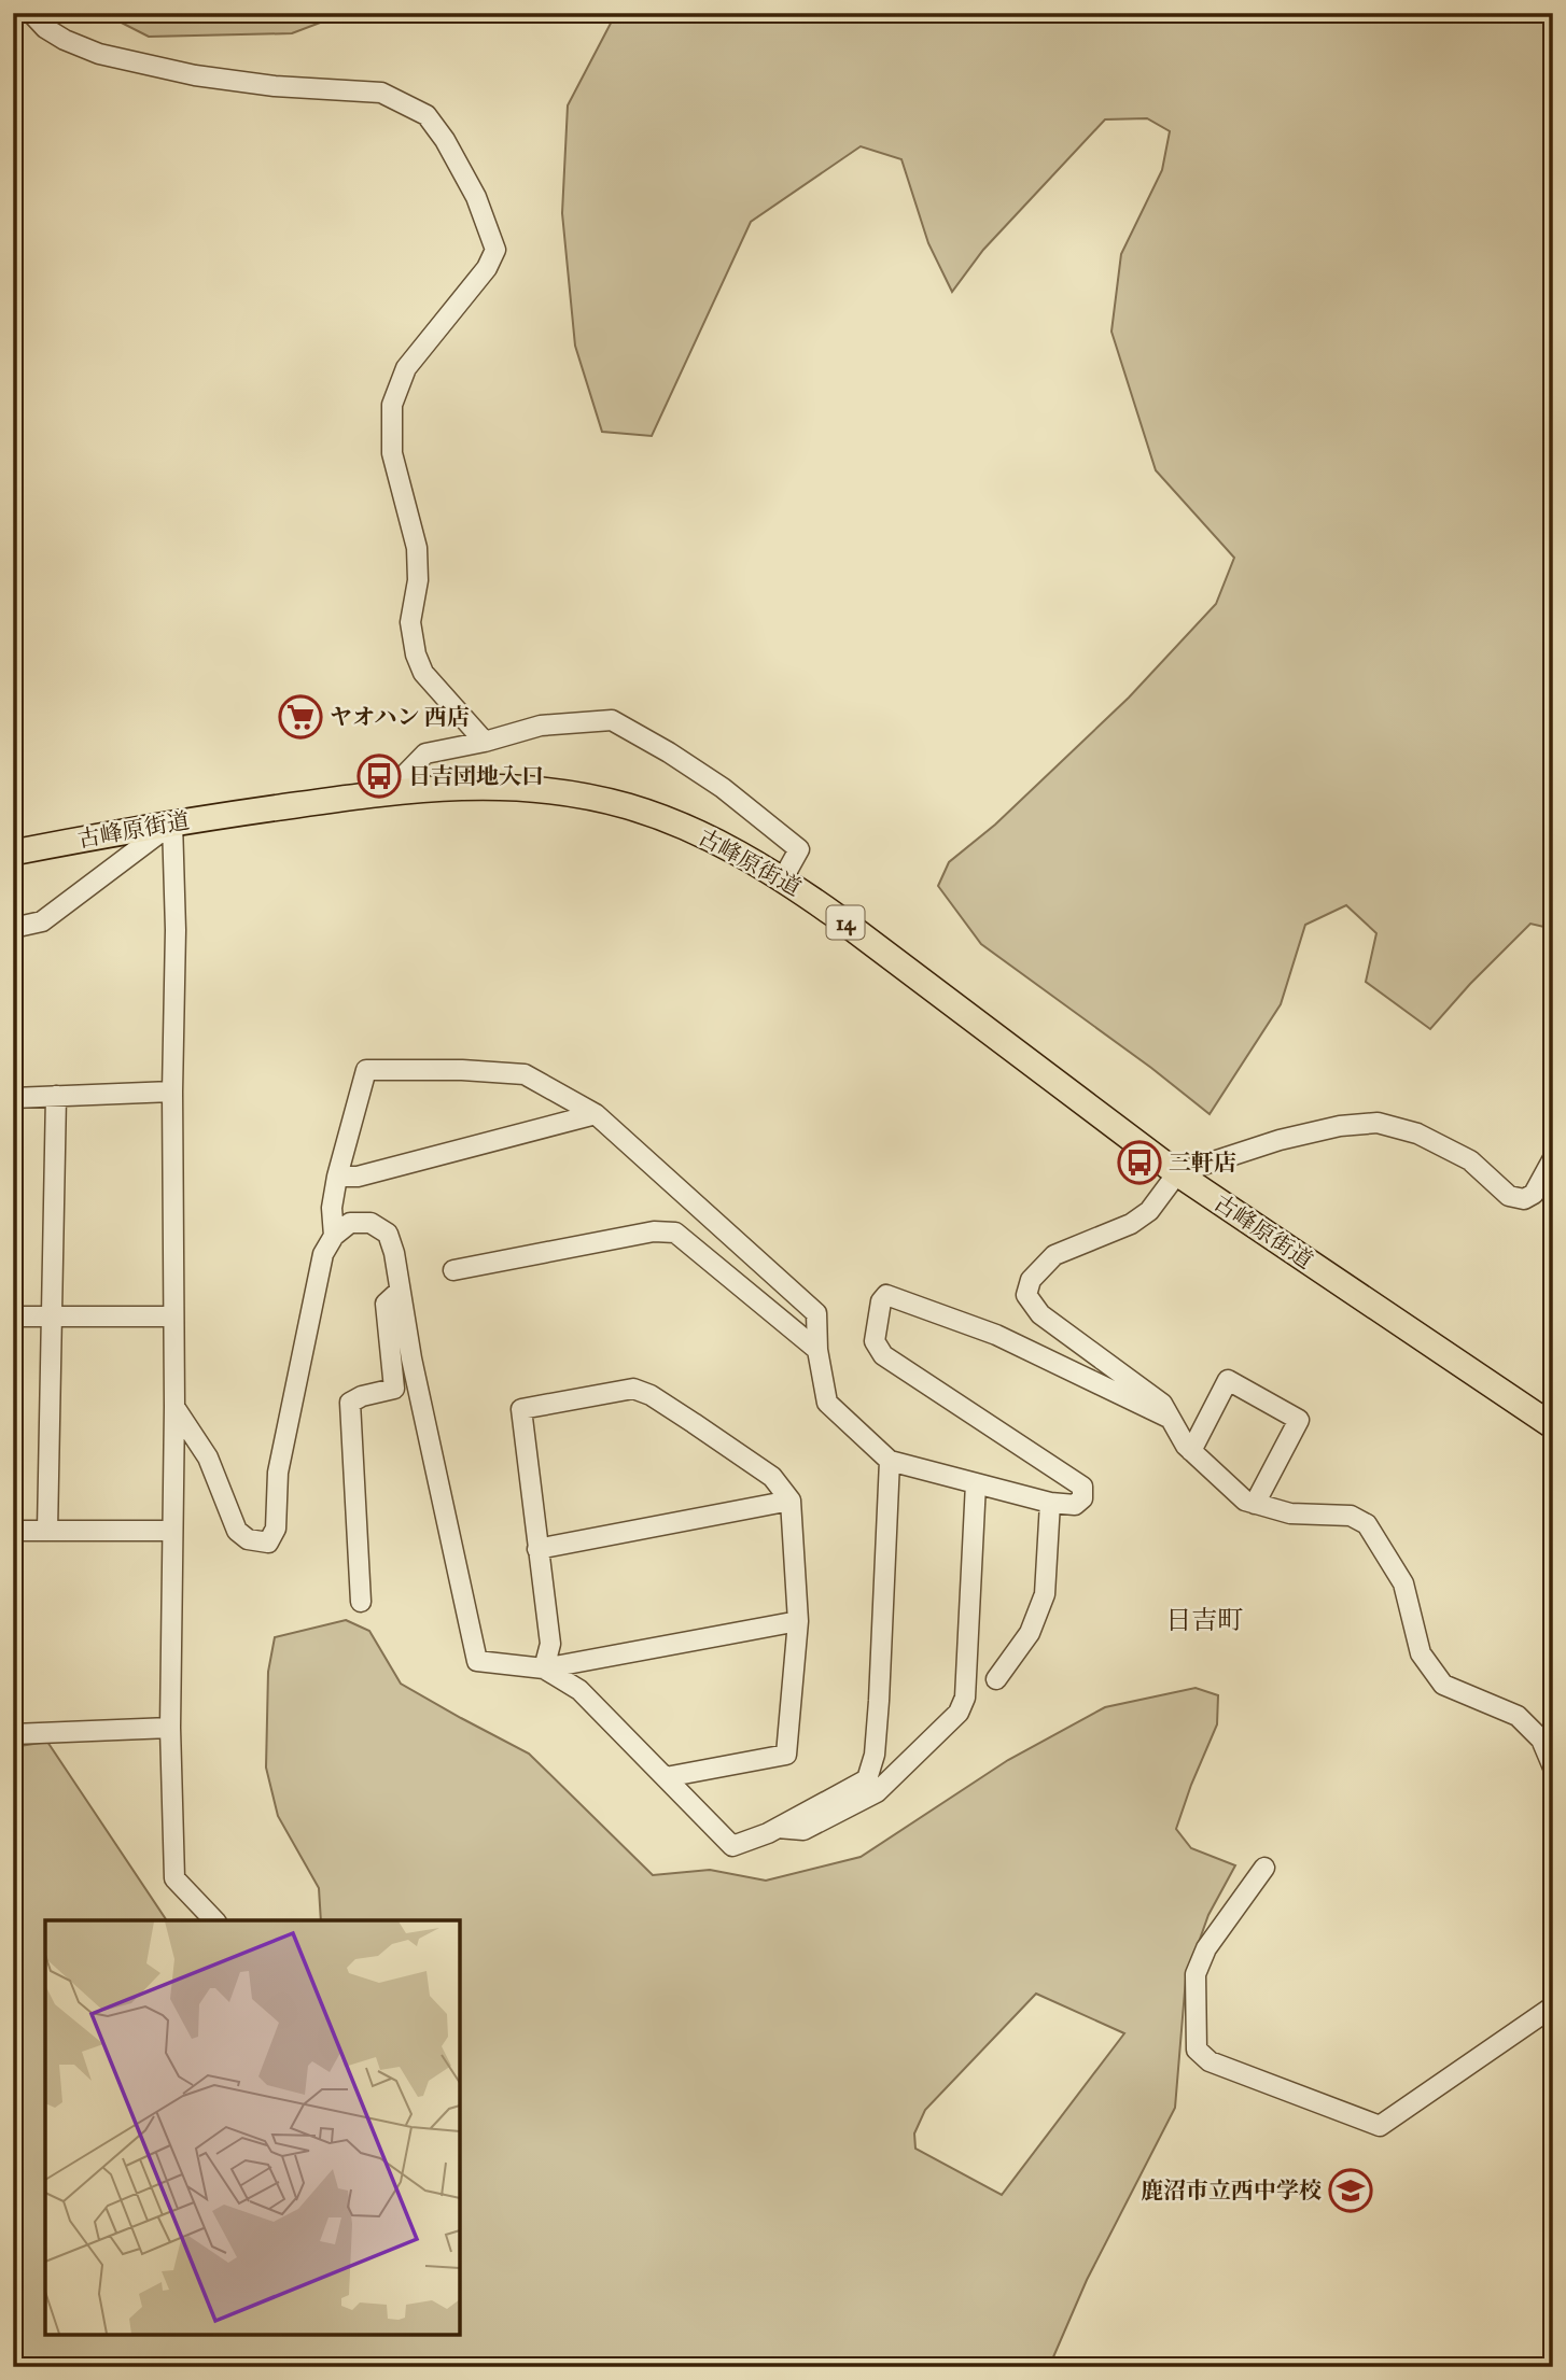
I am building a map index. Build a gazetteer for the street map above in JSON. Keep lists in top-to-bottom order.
{
  "streets": {
    "main road": ["古峰原街道", "14"]
  },
  "districts": ["日吉町"],
  "places": {
    "supermarket": ["ヤオハン 西店"],
    "bus stop": ["日吉団地入口", "三軒店"],
    "school or university": ["鹿沼市立西中学校"]
  }
}
